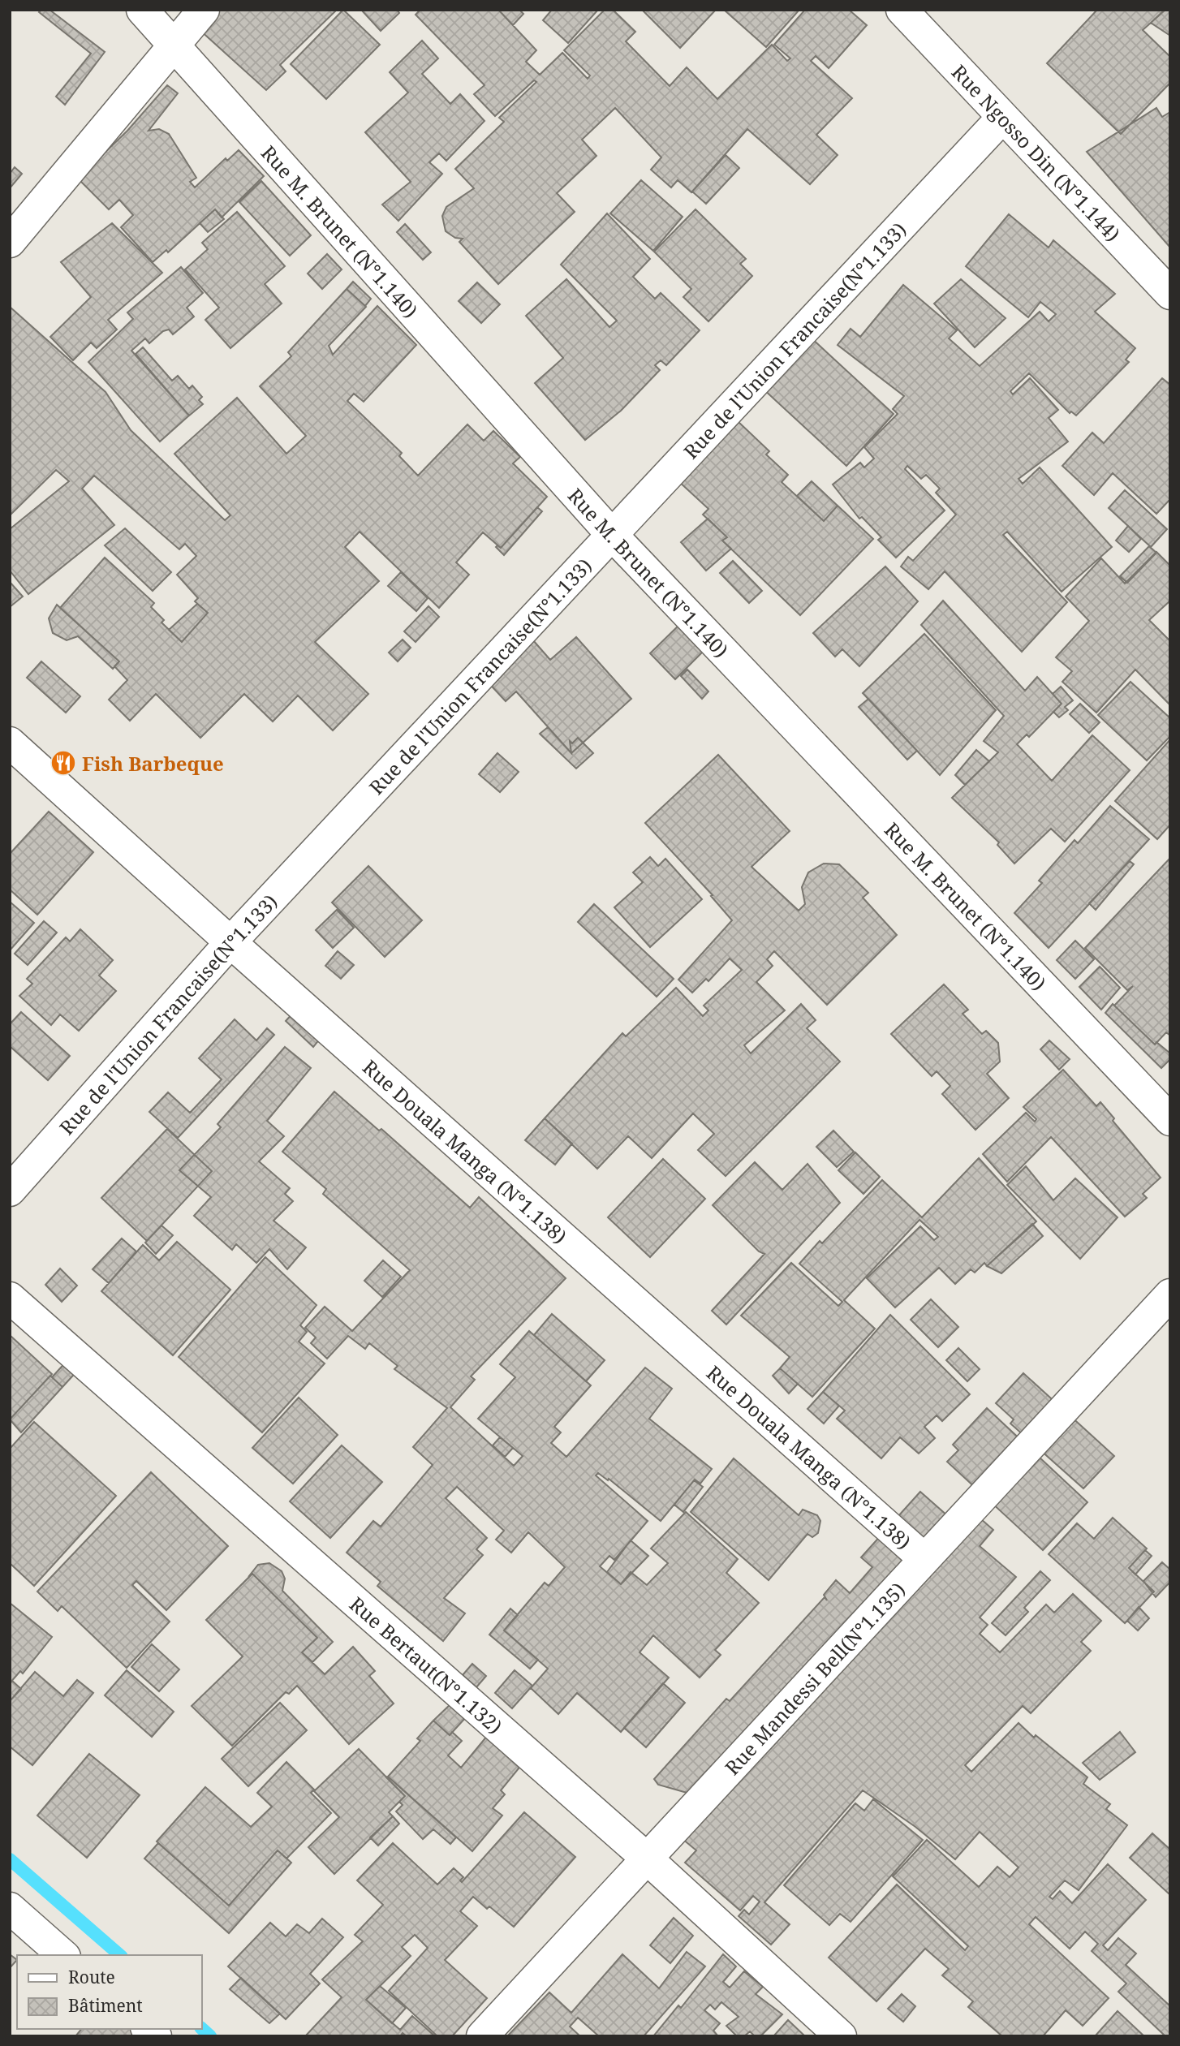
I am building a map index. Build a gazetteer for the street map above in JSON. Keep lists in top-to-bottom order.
{
  "streets": {
    "street": [
      "Rue Ngosso Din (N°1.144)",
      "Rue M. Brunet (N°1.140)",
      "Rue de l'Union Francaise(N°1.133)",
      "Rue Douala Manga (N°1.138)",
      "Rue Bertaut(N°1.132)",
      "Rue Mandessi Bell(N°1.135)"
    ]
  },
  "crossings": [
    ["Rue Ngosso Din (N°1.144)", "Rue de l'Union Francaise(N°1.133)"],
    ["Rue M. Brunet (N°1.140)", "Rue de l'Union Francaise(N°1.133)"],
    ["Rue de l'Union Francaise(N°1.133)", "Rue Douala Manga (N°1.138)"],
    ["Rue Douala Manga (N°1.138)", "Rue Mandessi Bell(N°1.135)"],
    ["Rue Bertaut(N°1.132)", "Rue Mandessi Bell(N°1.135)"]
  ],
  "places": {
    "restaurant": ["Fish Barbeque"]
  },
  "legend": ["Route", "Bâtiment"]
}
